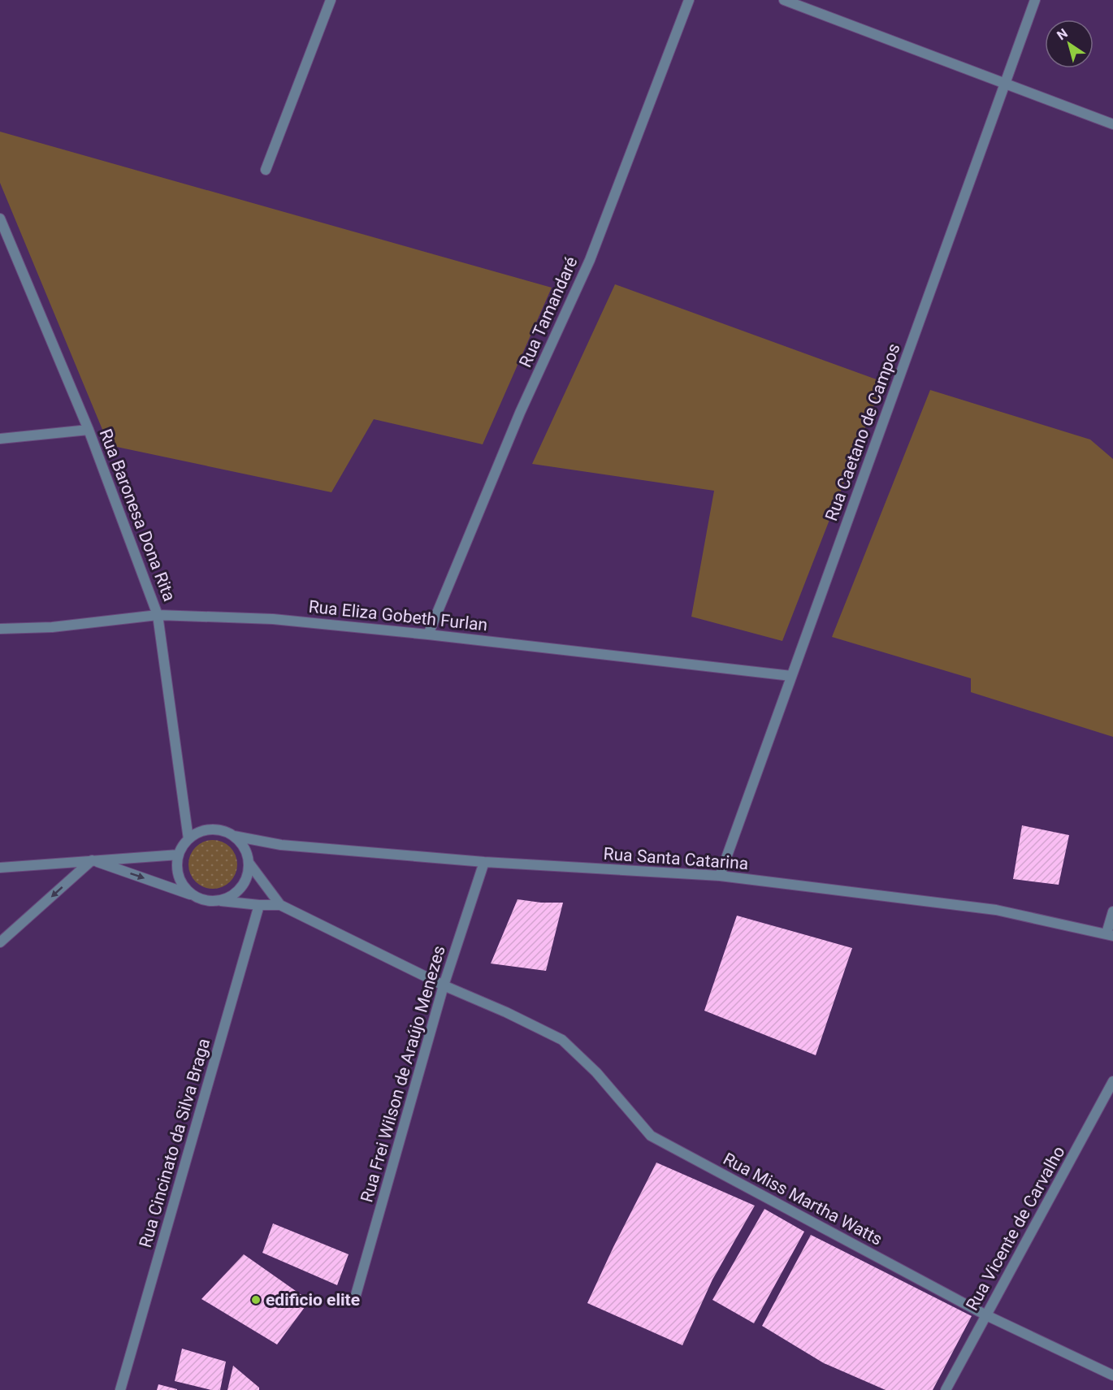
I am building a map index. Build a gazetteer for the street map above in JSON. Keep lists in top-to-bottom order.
{
  "streets": {
    "street": [
      "Rua Tamandaré",
      "Rua Caetano de Campos",
      "Rua Baronesa Dona Rita",
      "Rua Eliza Gobeth Furlan",
      "Rua Santa Catarina",
      "Rua Frei Wilson de Araújo Menezes",
      "Rua Cincinato da Silva Braga",
      "Rua Miss Martha Watts",
      "Rua Vicente de Carvalho"
    ]
  },
  "crossings": [
    ["Rua Tamandaré", "Rua Eliza Gobeth Furlan"],
    ["Rua Caetano de Campos", "Rua Eliza Gobeth Furlan"],
    ["Rua Caetano de Campos", "Rua Santa Catarina"],
    ["Rua Baronesa Dona Rita", "Rua Eliza Gobeth Furlan"],
    ["Rua Baronesa Dona Rita", "Rua Santa Catarina"],
    ["Rua Santa Catarina", "Rua Frei Wilson de Araújo Menezes"],
    ["Rua Frei Wilson de Araújo Menezes", "Rua Miss Martha Watts"],
    ["Rua Miss Martha Watts", "Rua Vicente de Carvalho"]
  ],
  "places": ["edificio elite"],
  "north": "top left"
}
